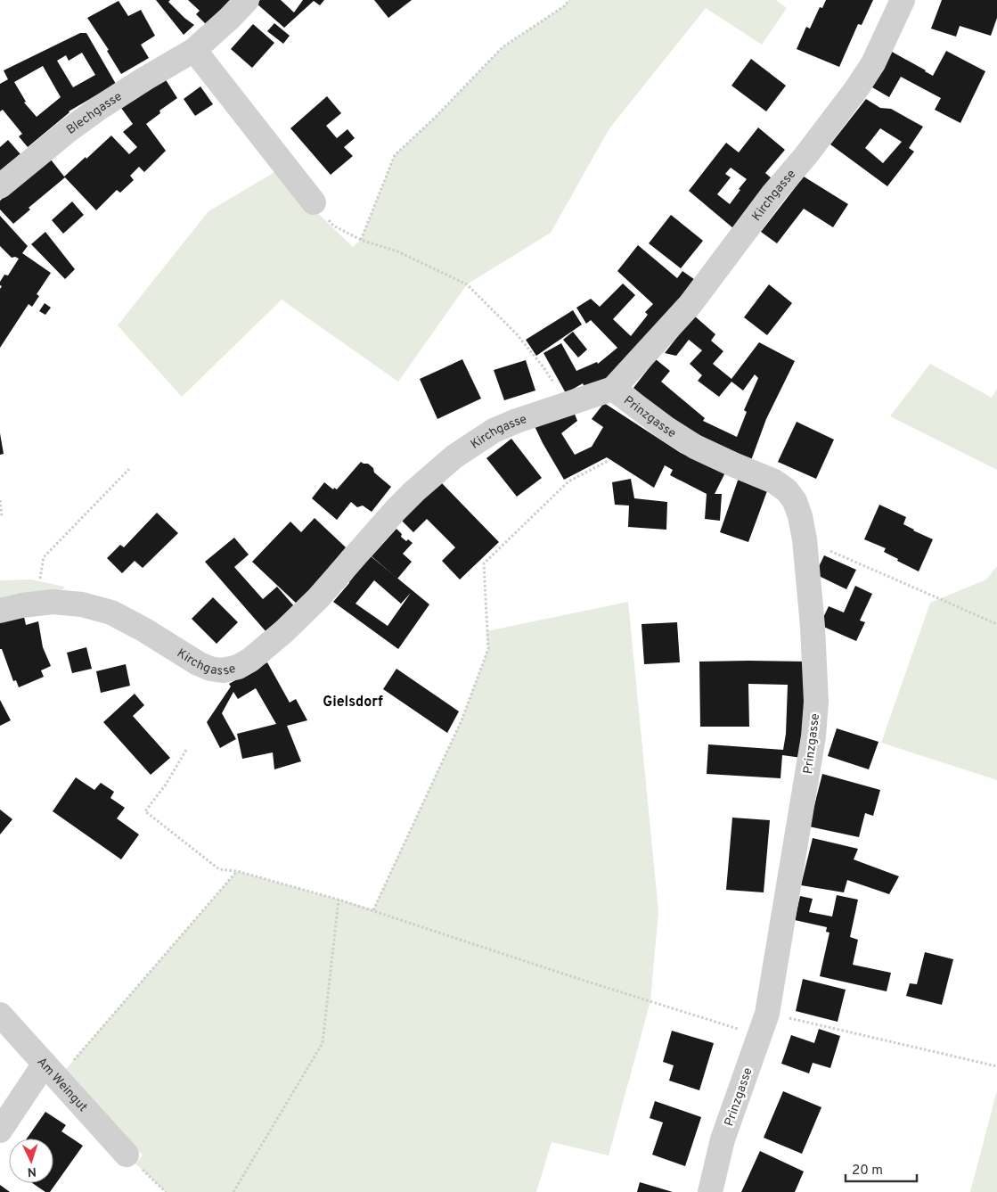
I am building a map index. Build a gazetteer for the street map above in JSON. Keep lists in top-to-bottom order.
{
  "streets": {
    "street": [
      "Blechgasse",
      "Kirchgasse",
      "Prinzgasse",
      "Am Weingut"
    ]
  },
  "crossings": [
    ["Kirchgasse", "Prinzgasse"]
  ],
  "districts": ["Gielsdorf"],
  "scale_bar": "20 m",
  "north": "bottom"
}
